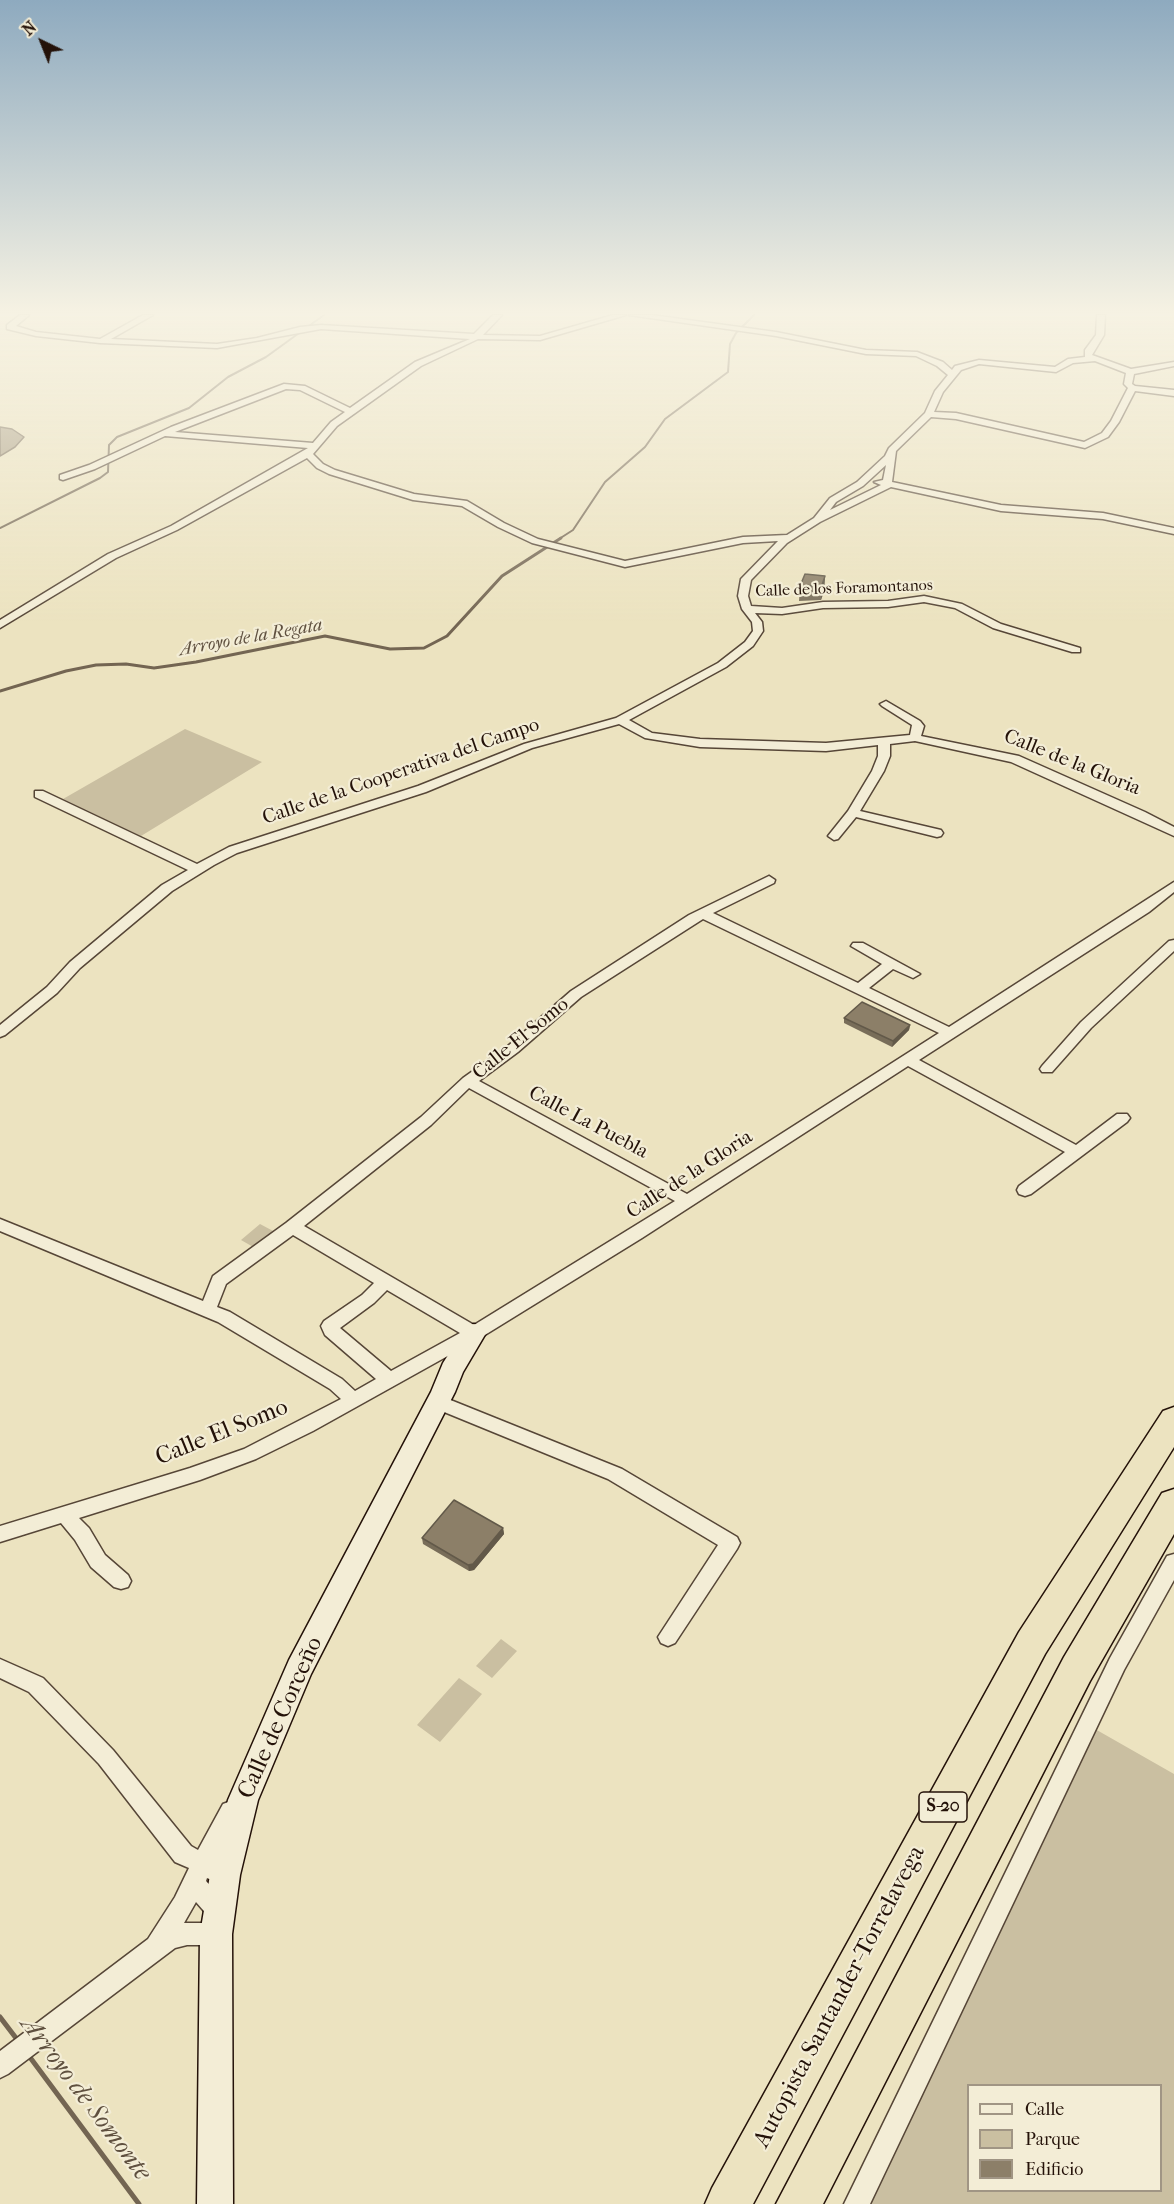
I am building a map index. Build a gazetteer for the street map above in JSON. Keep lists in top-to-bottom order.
{
  "streets": {
    "highway": ["S-20", "Autopista Santander-Torrelavega"],
    "main road": ["Calle de Corceño"],
    "street": [
      "Calle de los Foramontanos",
      "Calle de la Gloria",
      "Calle de la Cooperativa del Campo",
      "Calle El Somo",
      "Calle La Puebla"
    ]
  },
  "crossings": [
    ["Calle de los Foramontanos", "Calle de la Gloria"],
    ["Calle de los Foramontanos", "Calle de la Cooperativa del Campo"],
    ["Calle de la Gloria", "Calle de la Cooperativa del Campo"],
    ["Calle de la Gloria", "Calle La Puebla"],
    ["Calle de la Gloria", "Calle de Corceño"],
    ["Calle El Somo", "Calle La Puebla"],
    ["Calle El Somo", "Calle de Corceño"]
  ],
  "water": ["Arroyo de la Regata", "Arroyo de Somonte"],
  "legend": ["Calle", "Parque", "Edificio"],
  "north": "top left"
}
